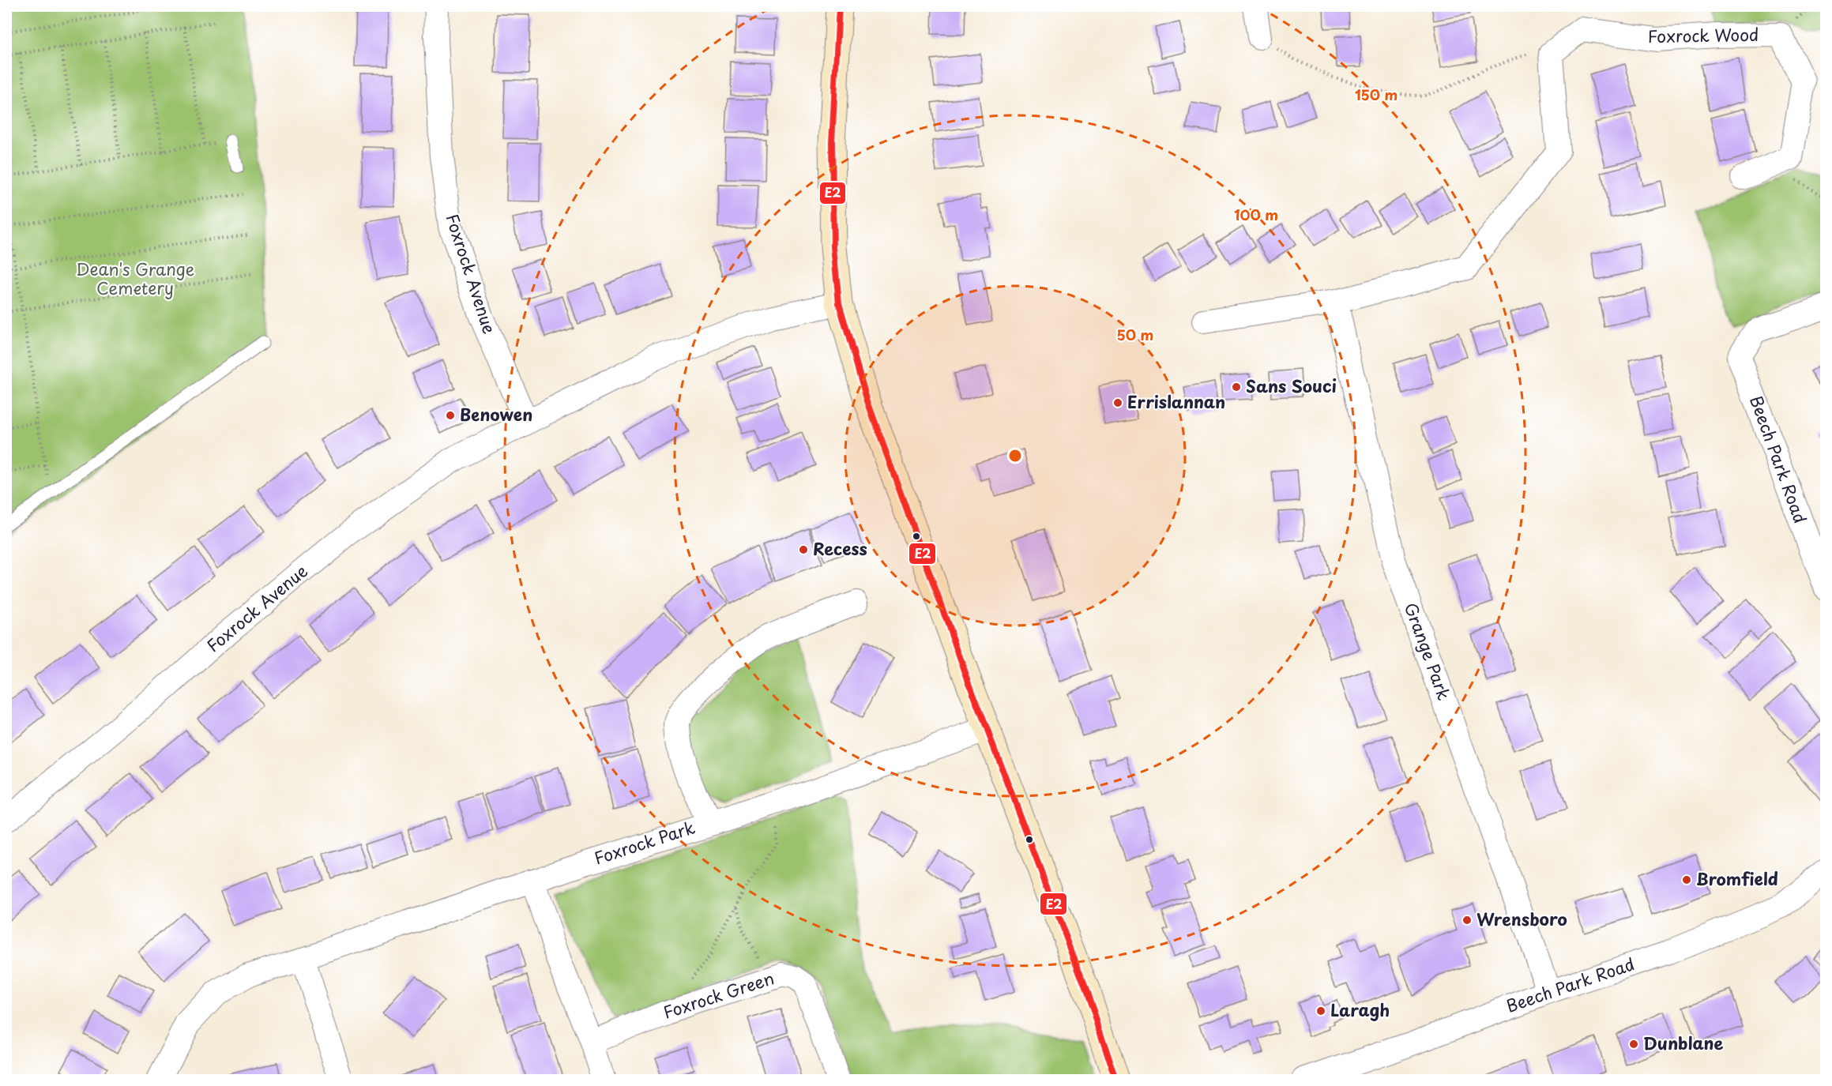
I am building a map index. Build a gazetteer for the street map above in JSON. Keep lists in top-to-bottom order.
{
  "streets": {
    "street": [
      "Foxrock Wood",
      "Foxrock Avenue",
      "Beech Park Road",
      "Grange Park",
      "Foxrock Park",
      "Foxrock Green"
    ]
  },
  "crossings": [
    ["Beech Park Road", "Grange Park"]
  ],
  "parks": ["Dean's Grange Cemetery"],
  "places": [
    "Sans Souci",
    "Errislannan",
    "Benowen",
    "Recess",
    "Bromfield",
    "Wrensboro",
    "Laragh",
    "Dunblane"
  ],
  "lines": ["transit line E2"],
  "rings": ["150 m", "100 m", "50 m"]
}
